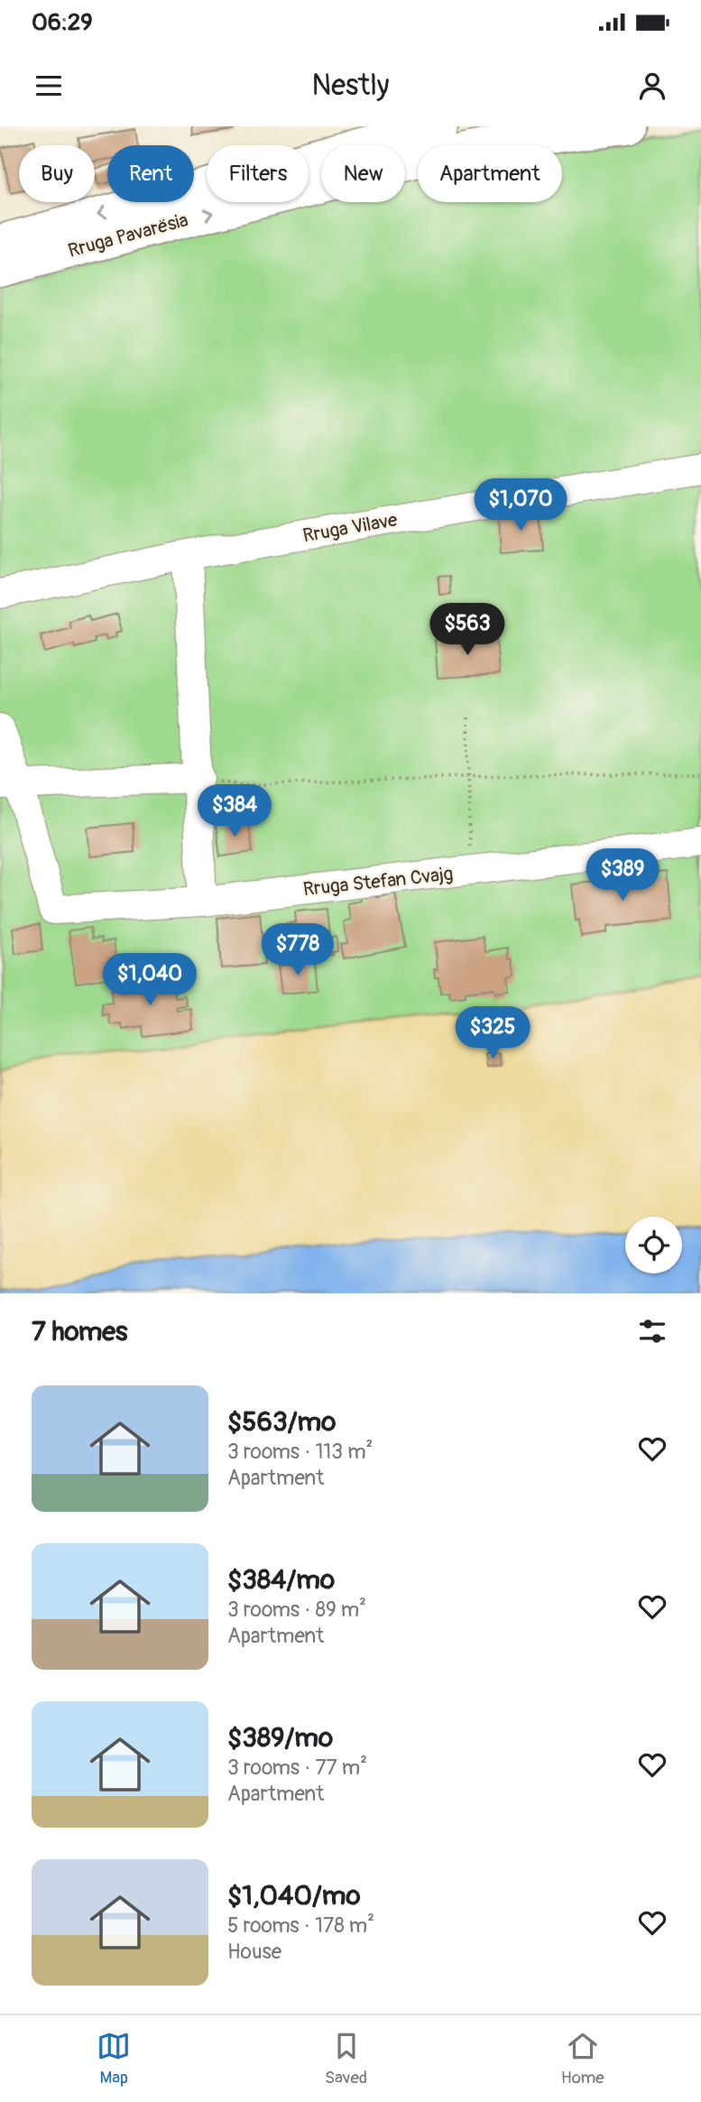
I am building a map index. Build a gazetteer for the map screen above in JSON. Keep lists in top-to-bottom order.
{
  "streets": {
    "main road": ["Rruga Pavarësia"],
    "lane": ["Rruga Vilave", "Rruga Stefan Cvajg"]
  },
  "page": {
    "status": "06:29",
    "header": "Nestly",
    "chip": [
      "Buy",
      "Rent",
      "Filters",
      "New",
      "Apartment"
    ],
    "price": [
      "$1,070",
      "$563",
      "$384",
      "$389",
      "$778",
      "$1,040",
      "$325"
    ],
    "heading": "7 homes",
    "list": [
      {
        "name": "$563/mo",
        "note": "3 rooms · 113 m² · Apartment"
      },
      {
        "name": "$384/mo",
        "note": "3 rooms · 89 m² · Apartment"
      },
      {
        "name": "$389/mo",
        "note": "3 rooms · 77 m² · Apartment"
      },
      {
        "name": "$1,040/mo",
        "note": "5 rooms · 178 m² · House"
      }
    ],
    "tabs": ["Map", "Saved", "Home"]
  }
}
